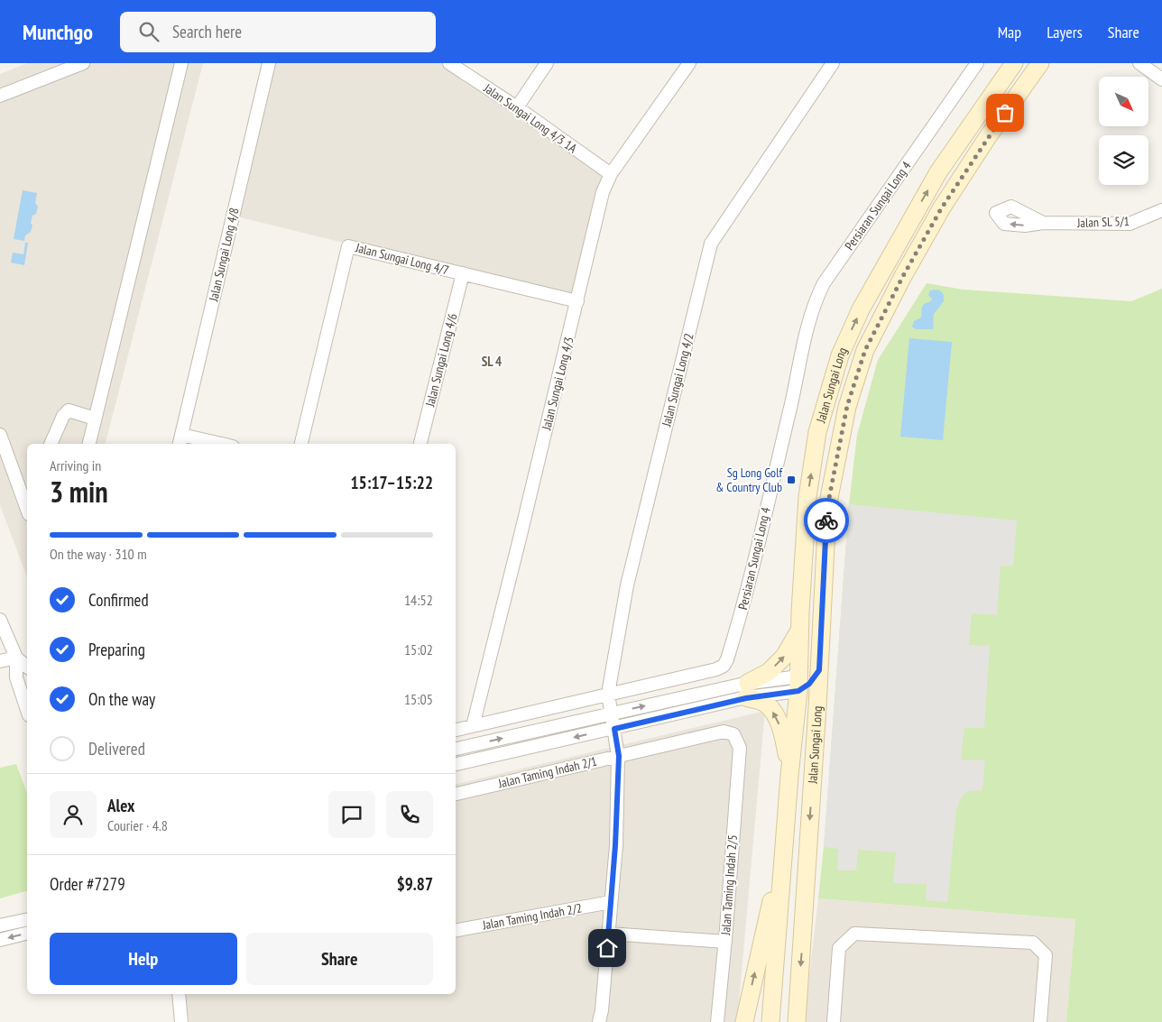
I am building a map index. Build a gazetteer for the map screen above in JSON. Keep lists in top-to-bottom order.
{
  "streets": {
    "street": [
      "Jalan Sungai Long 4/3 1A",
      "Persiaran Sungai Long 4",
      "Jalan SL 5/1",
      "Jalan Sungai Long 4/8",
      "Jalan Sungai Long 4/7",
      "Jalan Sungai Long 4/6",
      "Jalan Sungai Long 4/2",
      "Jalan Sungai Long 4/3",
      "Jalan Sungai Long",
      "Jalan Taming Indah 2/1",
      "Jalan Taming Indah 2/5",
      "Jalan Taming Indah 2/2"
    ]
  },
  "crossings": [
    ["Jalan Sungai Long 4/3 1A", "Jalan Sungai Long 4/3"],
    ["Persiaran Sungai Long 4", "Jalan Sungai Long 4/2"],
    ["Persiaran Sungai Long 4", "Jalan Sungai Long 4/3"],
    ["Jalan Sungai Long 4/7", "Jalan Sungai Long 4/6"],
    ["Jalan Sungai Long 4/7", "Jalan Sungai Long 4/3"],
    ["Jalan Sungai Long 4/2", "Jalan Taming Indah 2/1"],
    ["Jalan Sungai Long 4/2", "Jalan Taming Indah 2/2"],
    ["Jalan Taming Indah 2/1", "Jalan Taming Indah 2/5"]
  ],
  "districts": ["SL 4"],
  "places": {
    "transit": ["Sg Long Golf & Country Club"]
  },
  "north": "bottom right",
  "page": {
    "header": "Munchgo",
    "search": "Search here",
    "nav": ["Map", "Layers", "Share"],
    "heading": ["3 min", "Arriving in", "15:17–15:22"],
    "panel": [
      "Alex",
      "Courier · 4.8",
      "Order #7279",
      "$9.87"
    ],
    "bar": "On the way · 310 m",
    "list": [
      ["Confirmed", "14:52"],
      ["Preparing", "15:02"],
      ["On the way", "15:05"],
      "Delivered"
    ],
    "buttons": ["Help", "Share"]
  }
}
